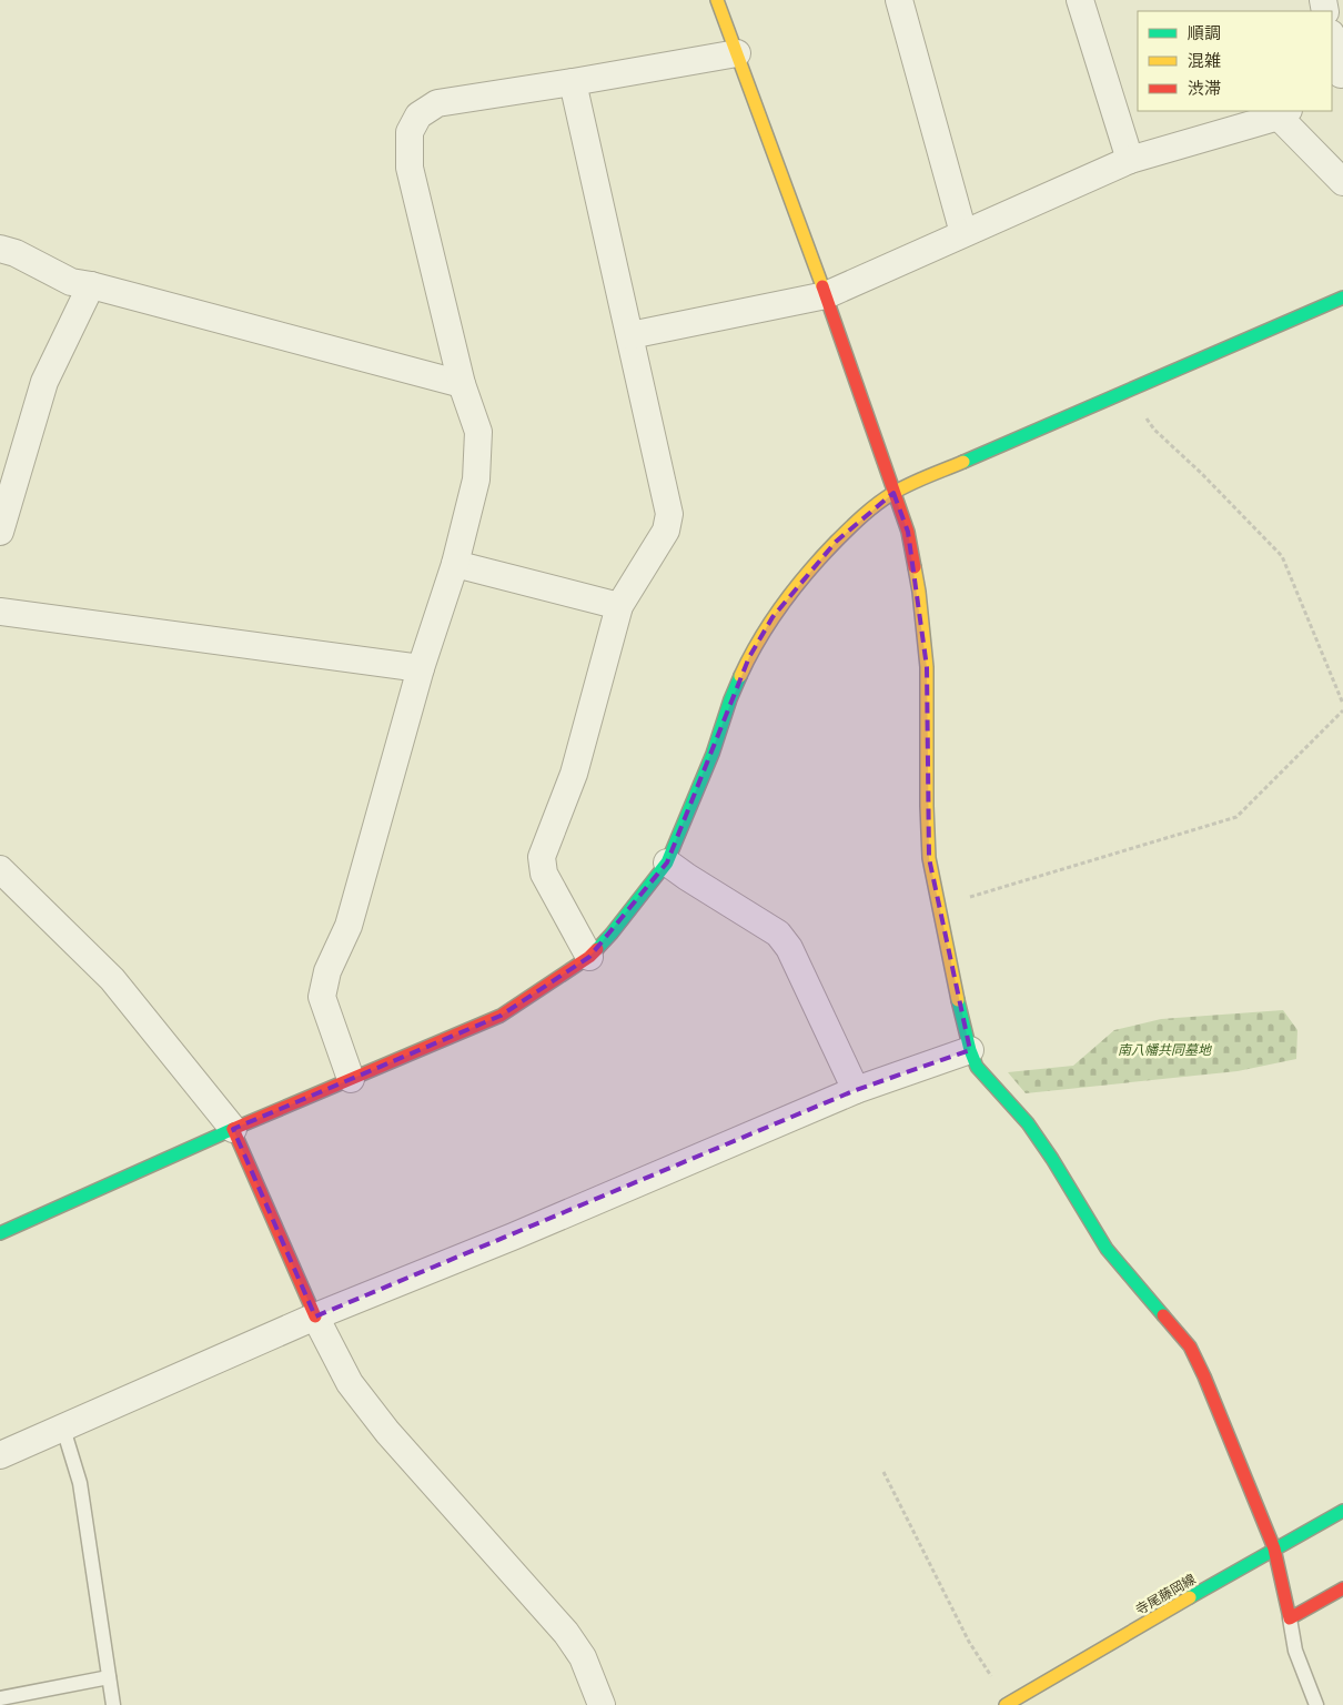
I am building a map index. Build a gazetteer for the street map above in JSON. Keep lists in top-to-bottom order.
{
  "streets": {
    "street": ["寺尾藤岡線"]
  },
  "parks": ["南八幡共同墓地"],
  "legend": ["順調", "混雑", "渋滞"]
}
